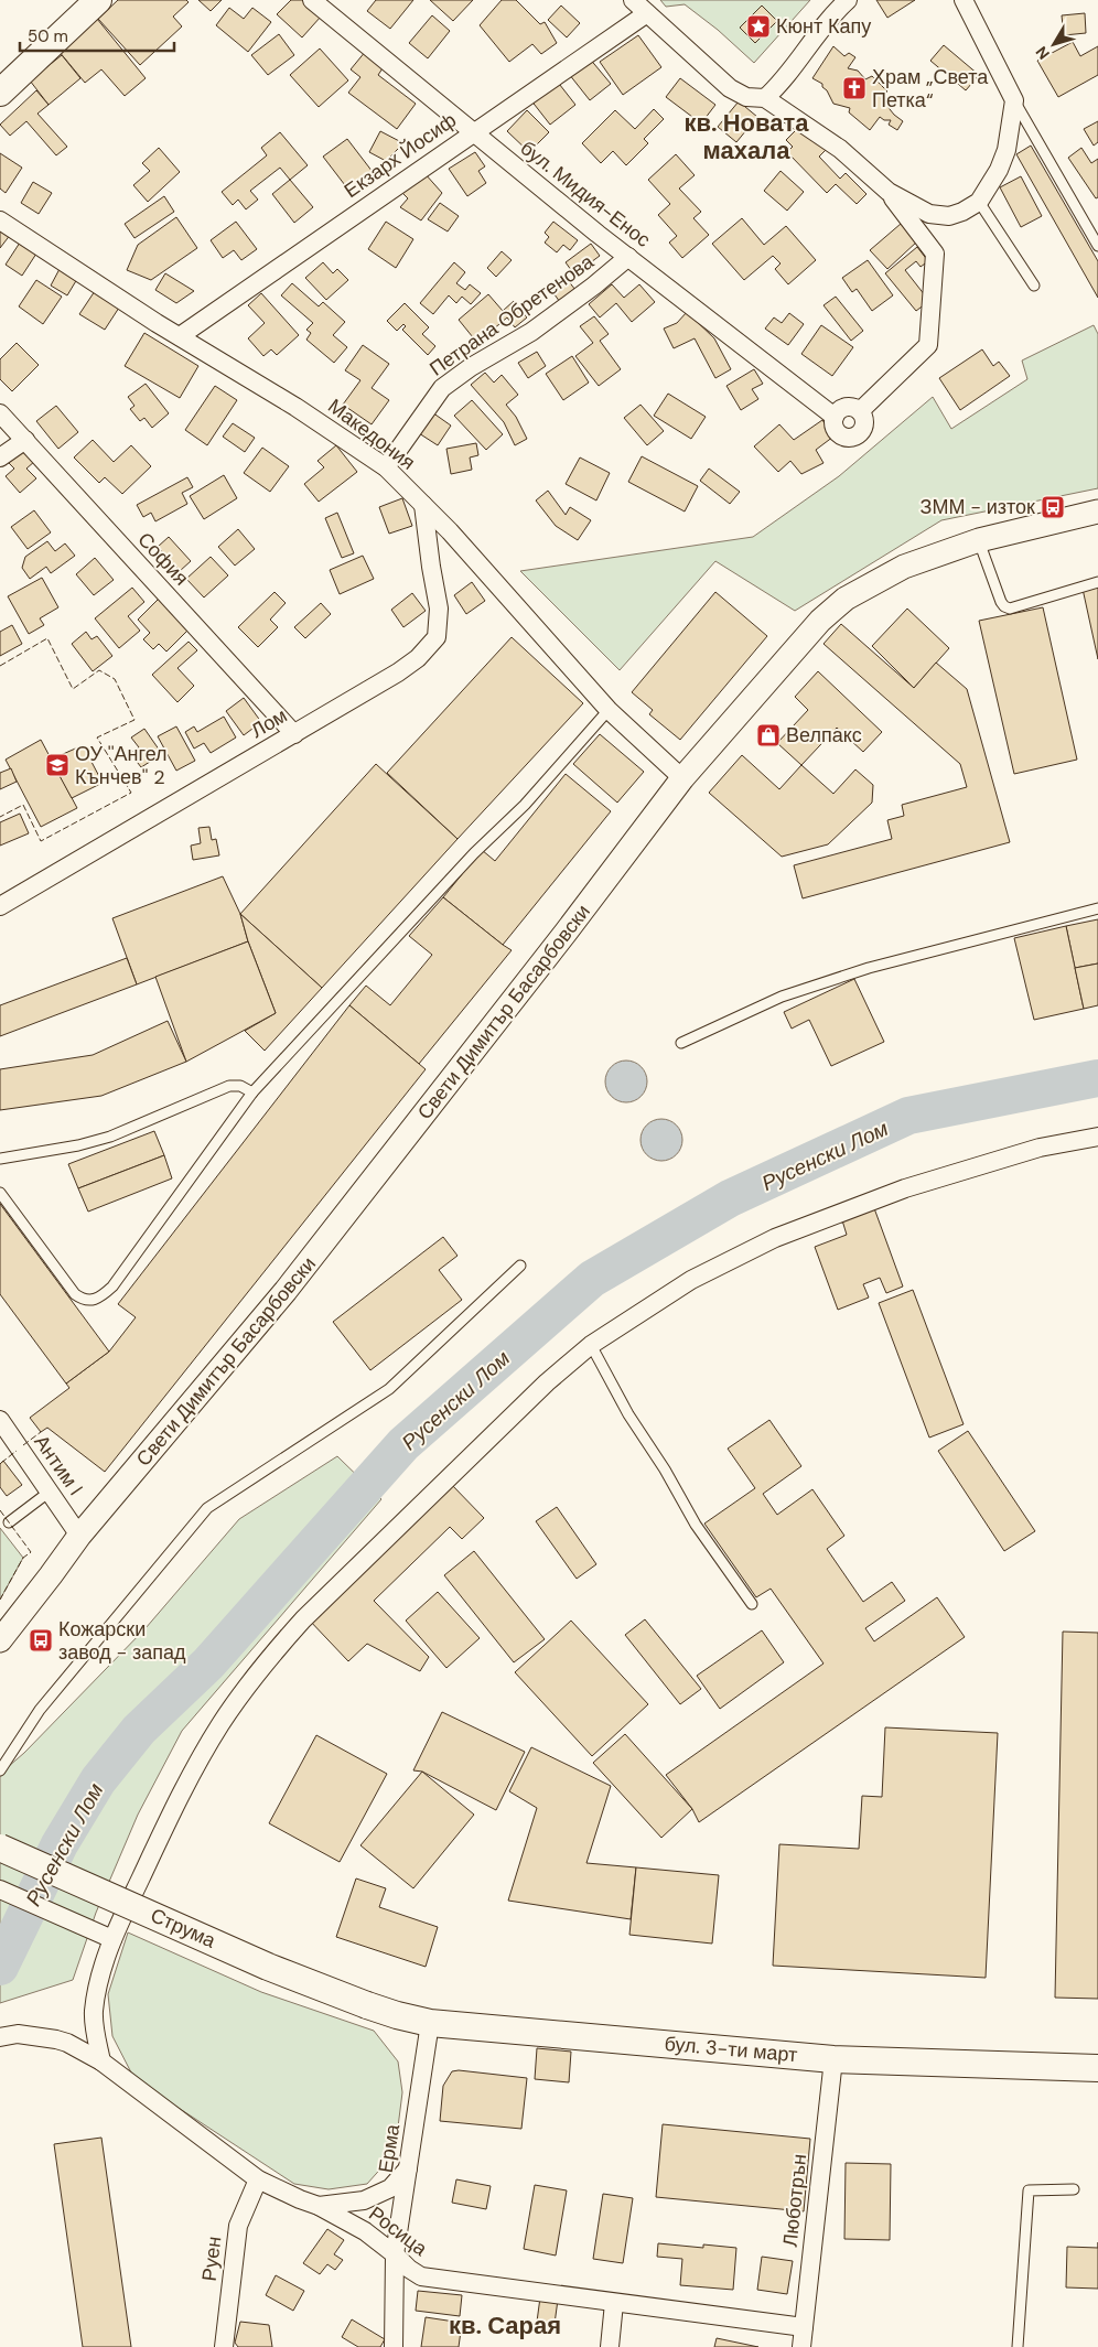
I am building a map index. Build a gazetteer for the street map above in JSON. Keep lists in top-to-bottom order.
{
  "streets": {
    "main road": ["Струма", "бул. 3-ти март"],
    "street": [
      "Екзарх Йосиф",
      "бул. Мидия-Енос",
      "Петрана Обретенова",
      "Македония",
      "София",
      "Лом",
      "Свети Димитър Басарбовски",
      "Антим I",
      "Ерма",
      "Люботрън",
      "Росица",
      "Руен"
    ]
  },
  "crossings": [
    ["Екзарх Йосиф", "бул. Мидия-Енос"],
    ["Екзарх Йосиф", "Македония"],
    ["бул. Мидия-Енос", "Петрана Обретенова"],
    ["Петрана Обретенова", "Македония"],
    ["Македония", "Лом"],
    ["Македония", "Свети Димитър Басарбовски"],
    ["София", "Лом"],
    ["Свети Димитър Басарбовски", "Антим I"],
    ["Струма", "бул. 3-ти март"],
    ["бул. 3-ти март", "Ерма"],
    ["бул. 3-ти март", "Люботрън"],
    ["Ерма", "Росица"],
    ["Люботрън", "Росица"],
    ["Росица", "Руен"]
  ],
  "districts": ["кв. Новата махала", "кв. Сарая"],
  "water": ["Русенски Лом"],
  "places": {
    "place": ["Кюнт Капу"],
    "church": ["Храм „Света Петка“"],
    "bus stop": ["ЗММ - изток", "Кожарски завод - запад"],
    "shop": ["Велпакс"],
    "school or university": ["ОУ ''Ангел Кънчев'' 2"]
  },
  "scale_bar": "50 m",
  "north": "bottom left"
}
